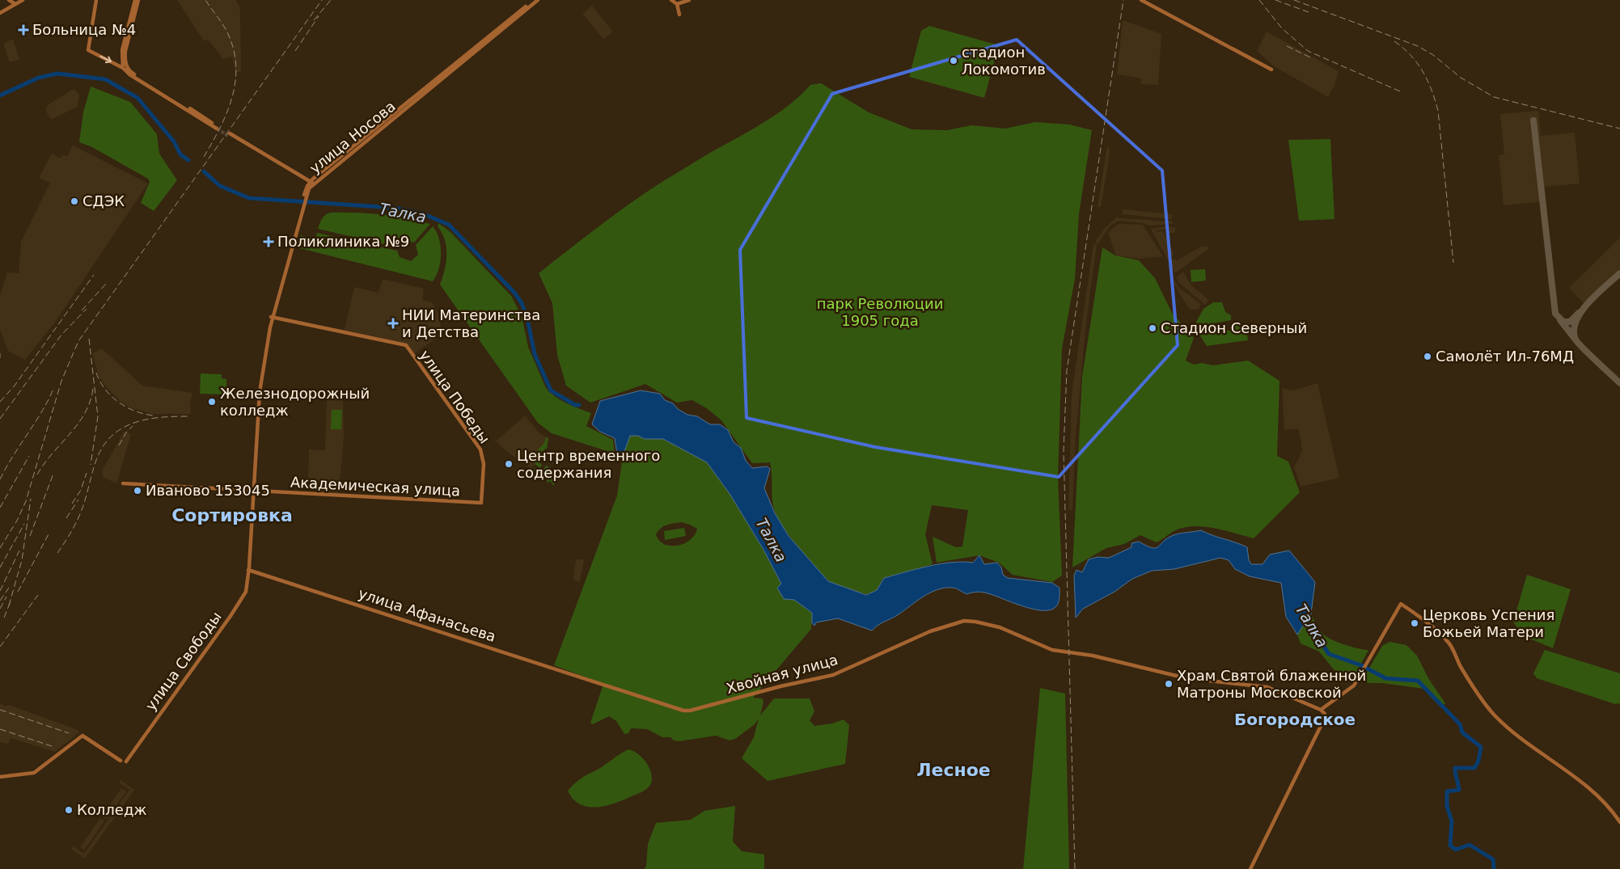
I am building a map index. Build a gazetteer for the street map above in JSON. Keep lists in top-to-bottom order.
{
  "streets": {
    "street": [
      "улица Носова",
      "улица Победы",
      "Академическая улица",
      "улица Афанасьева",
      "улица Свободы",
      "Хвойная улица"
    ]
  },
  "crossings": [
    ["улица Носова", "улица Свободы"],
    ["улица Победы", "Академическая улица"],
    ["улица Победы", "улица Свободы"],
    ["Академическая улица", "улица Свободы"],
    ["улица Афанасьева", "улица Свободы"],
    ["улица Афанасьева", "Хвойная улица"]
  ],
  "districts": ["Сортировка", "Богородское", "Лесное"],
  "water": ["Талка"],
  "parks": ["парк Революции 1905 года"],
  "places": {
    "health": ["Больница №4", "Поликлиника №9", "НИИ Материнства и Детства"],
    "other": [
      "стадион Локомотив",
      "СДЭК",
      "Стадион Северный",
      "Самолёт Ил-76МД",
      "Железнодорожный колледж",
      "Центр временного содержания",
      "Иваново 153045",
      "Церковь Успения Божьей Матери",
      "Храм Святой блаженной Матроны Московской",
      "Колледж"
    ]
  }
}
